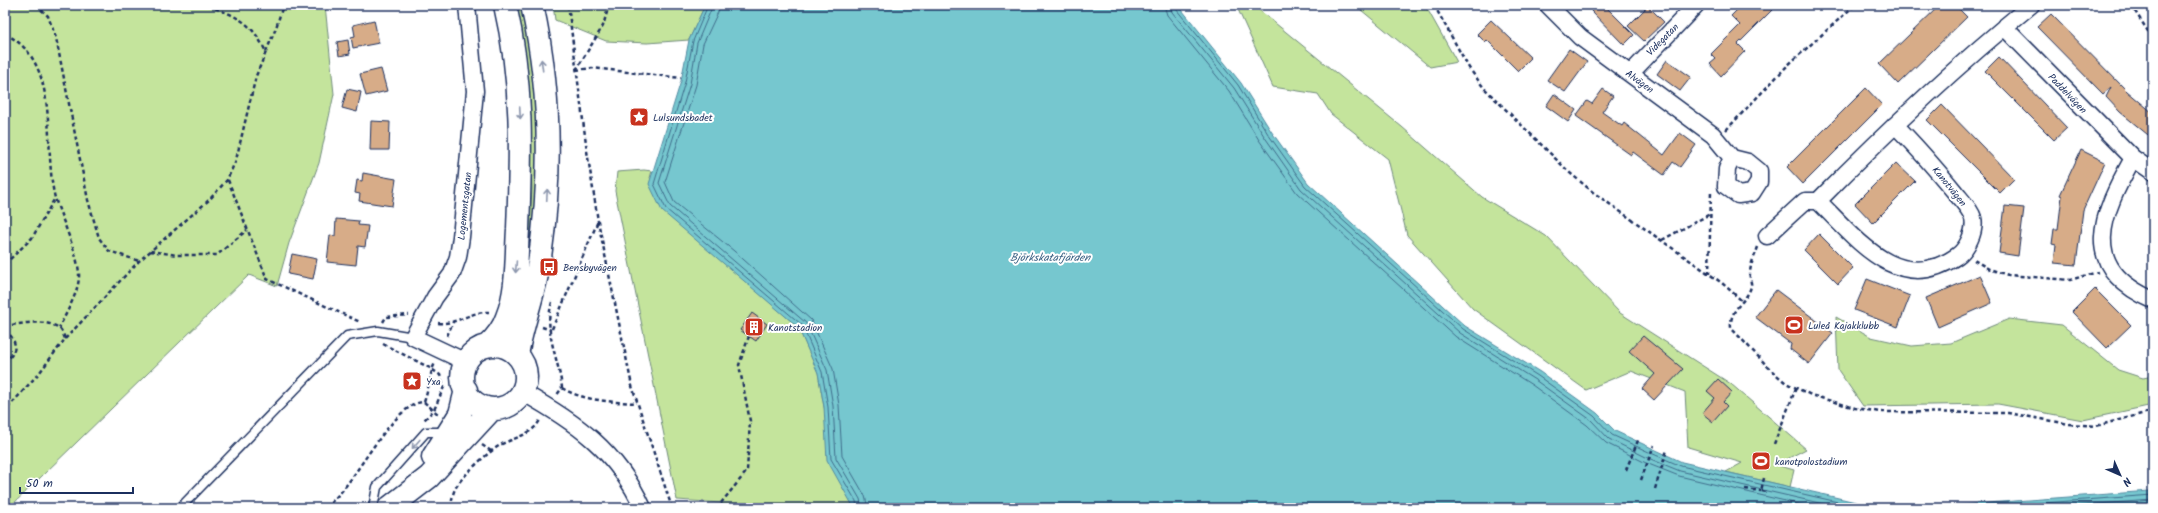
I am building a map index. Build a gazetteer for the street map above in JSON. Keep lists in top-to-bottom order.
{
  "streets": {
    "street": [
      "Videgatan",
      "Alvägen",
      "Paddelvägen",
      "Kanotvägen",
      "Logementsgatan"
    ]
  },
  "crossings": [
    ["Videgatan", "Alvägen"]
  ],
  "water": ["Björkskatafjärden"],
  "places": {
    "place": ["Lulsundsbadet", "Yxa"],
    "bus stop": ["Bensbyvägen"],
    "sports": ["Luleå Kajakklubb", "kanotpolostadium"],
    "building": ["Kanotstadion"]
  },
  "scale_bar": "50 m",
  "north": "bottom right"
}
